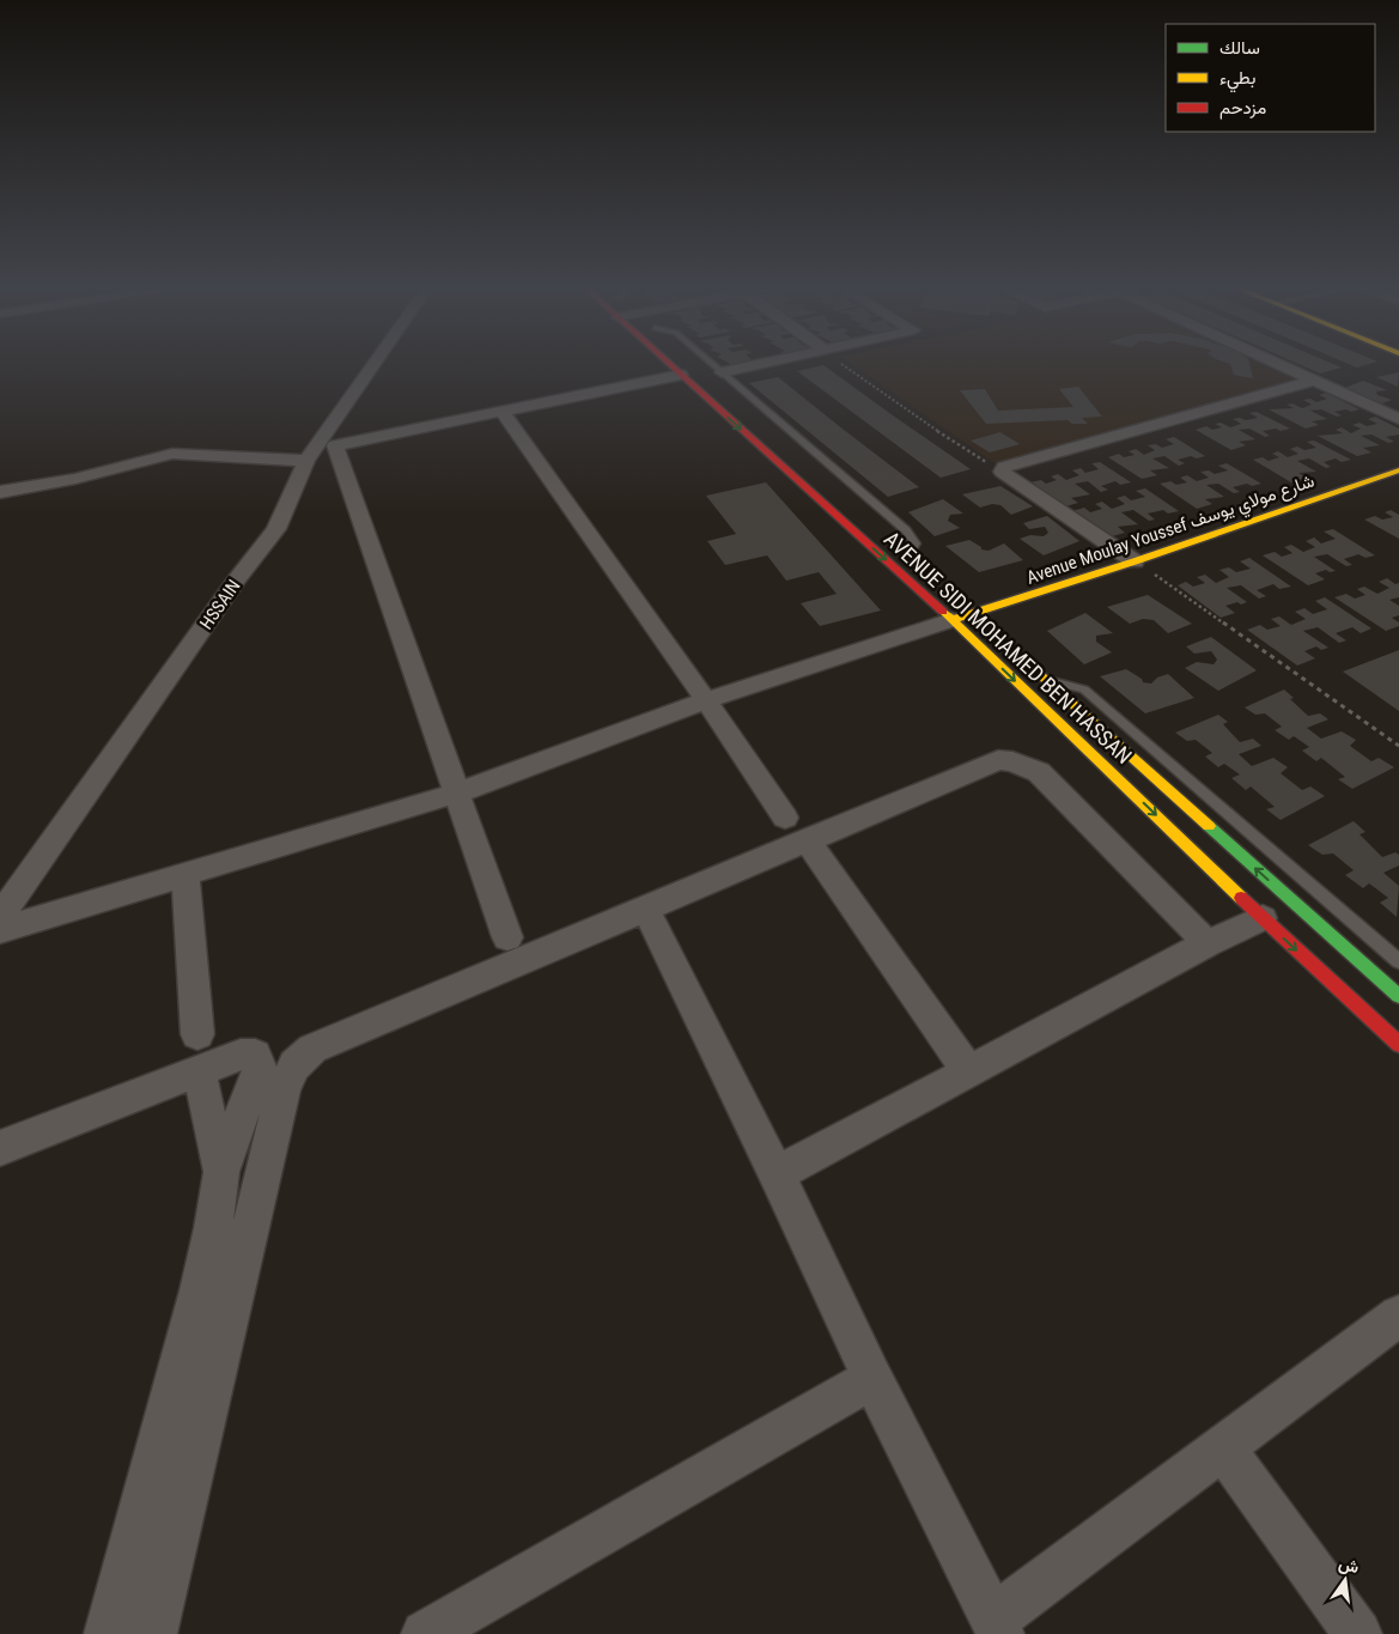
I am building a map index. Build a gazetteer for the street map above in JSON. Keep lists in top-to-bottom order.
{
  "streets": {
    "street": ["Avenue Moulay Youssef شارع مولاي يوسف", "HSSAIN", "AVENUE SIDI MOHAMED BEN HASSAN"]
  },
  "crossings": [
    ["Avenue Moulay Youssef شارع مولاي يوسف", "AVENUE SIDI MOHAMED BEN HASSAN"]
  ],
  "legend": ["سالك", "بطيء", "مزدحم"],
  "north": "top"
}
